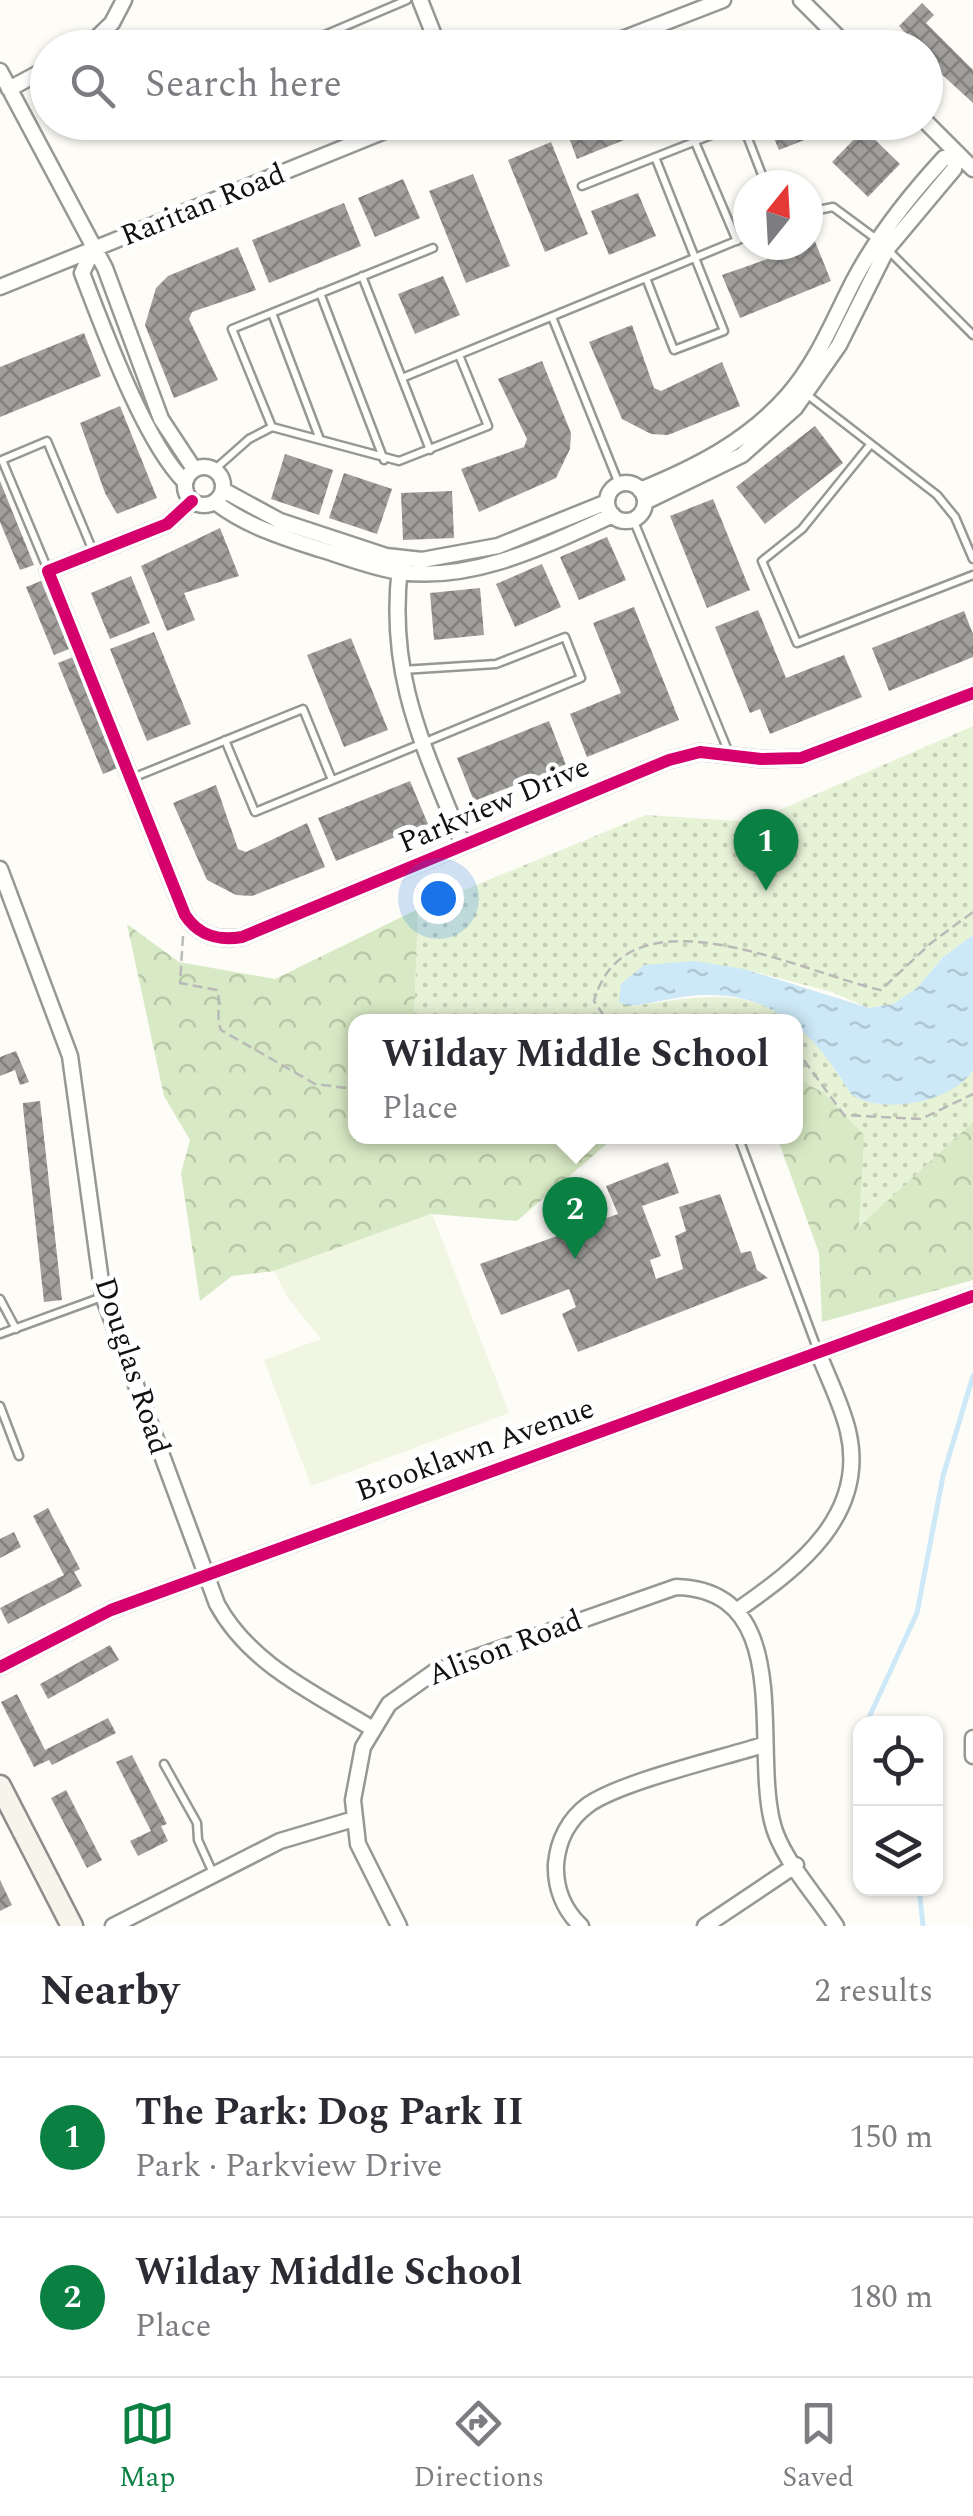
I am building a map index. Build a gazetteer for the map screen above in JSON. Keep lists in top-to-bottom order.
{
  "streets": {
    "street": [
      "Raritan Road",
      "Parkview Drive",
      "Douglas Road",
      "Brooklawn Avenue",
      "Alison Road"
    ]
  },
  "crossings": [
    ["Douglas Road", "Brooklawn Avenue"],
    ["Douglas Road", "Alison Road"]
  ],
  "north": "top",
  "page": {
    "search": "Search here",
    "pins": ["1", "2"],
    "popup": ["Wilday Middle School", "Place"],
    "heading": ["Nearby", "2 results"],
    "list": [
      {
        "mark": "1",
        "name": "The Park: Dog Park II",
        "note": "Park · Parkview Drive",
        "value": "150 m"
      },
      {
        "mark": "2",
        "name": "Wilday Middle School",
        "note": "Place",
        "value": "180 m"
      }
    ],
    "nav": ["Map", "Directions", "Saved"]
  }
}
